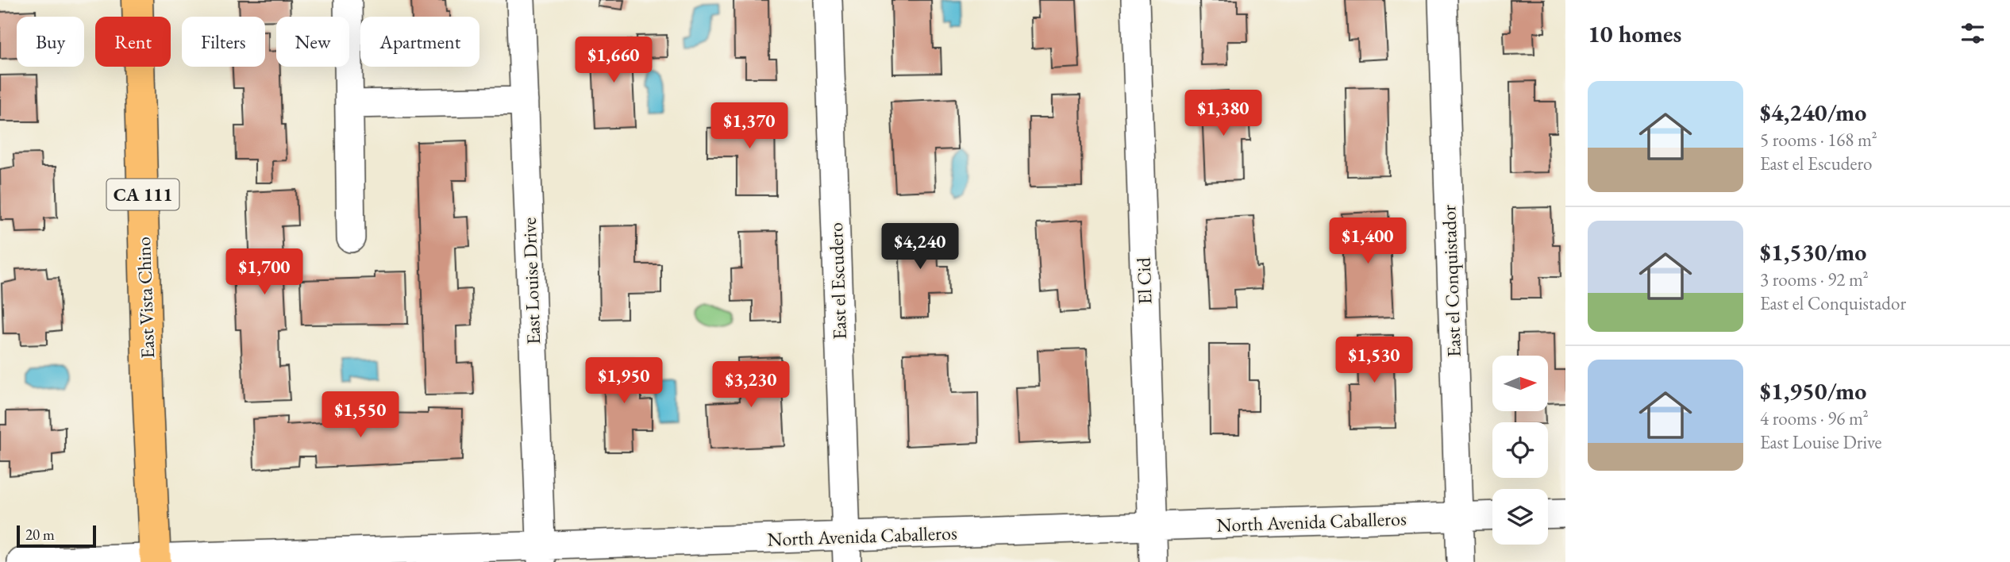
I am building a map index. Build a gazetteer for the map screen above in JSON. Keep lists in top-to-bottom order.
{
  "streets": {
    "main road": ["CA 111", "East Vista Chino"],
    "street": [
      "East Louise Drive",
      "East el Escudero",
      "El Cid",
      "East el Conquistador",
      "North Avenida Caballeros"
    ]
  },
  "crossings": [
    ["East Louise Drive", "North Avenida Caballeros"],
    ["East el Escudero", "North Avenida Caballeros"],
    ["El Cid", "North Avenida Caballeros"],
    ["East el Conquistador", "North Avenida Caballeros"],
    ["East Vista Chino", "North Avenida Caballeros"]
  ],
  "scale_bar": "20 m",
  "north": "right",
  "page": {
    "heading": "10 homes",
    "chip": [
      "Buy",
      "Rent",
      "Filters",
      "New",
      "Apartment"
    ],
    "price": [
      "$1,660",
      "$1,380",
      "$1,370",
      "$1,400",
      "$4,240",
      "$1,700",
      "$1,530",
      "$1,950",
      "$3,230",
      "$1,550"
    ],
    "list": [
      {
        "name": "$4,240/mo",
        "note": "5 rooms · 168 m² · East el Escudero"
      },
      {
        "name": "$1,530/mo",
        "note": "3 rooms · 92 m² · East el Conquistador"
      },
      {
        "name": "$1,950/mo",
        "note": "4 rooms · 96 m² · East Louise Drive"
      }
    ],
    "scale": "20 m"
  }
}
